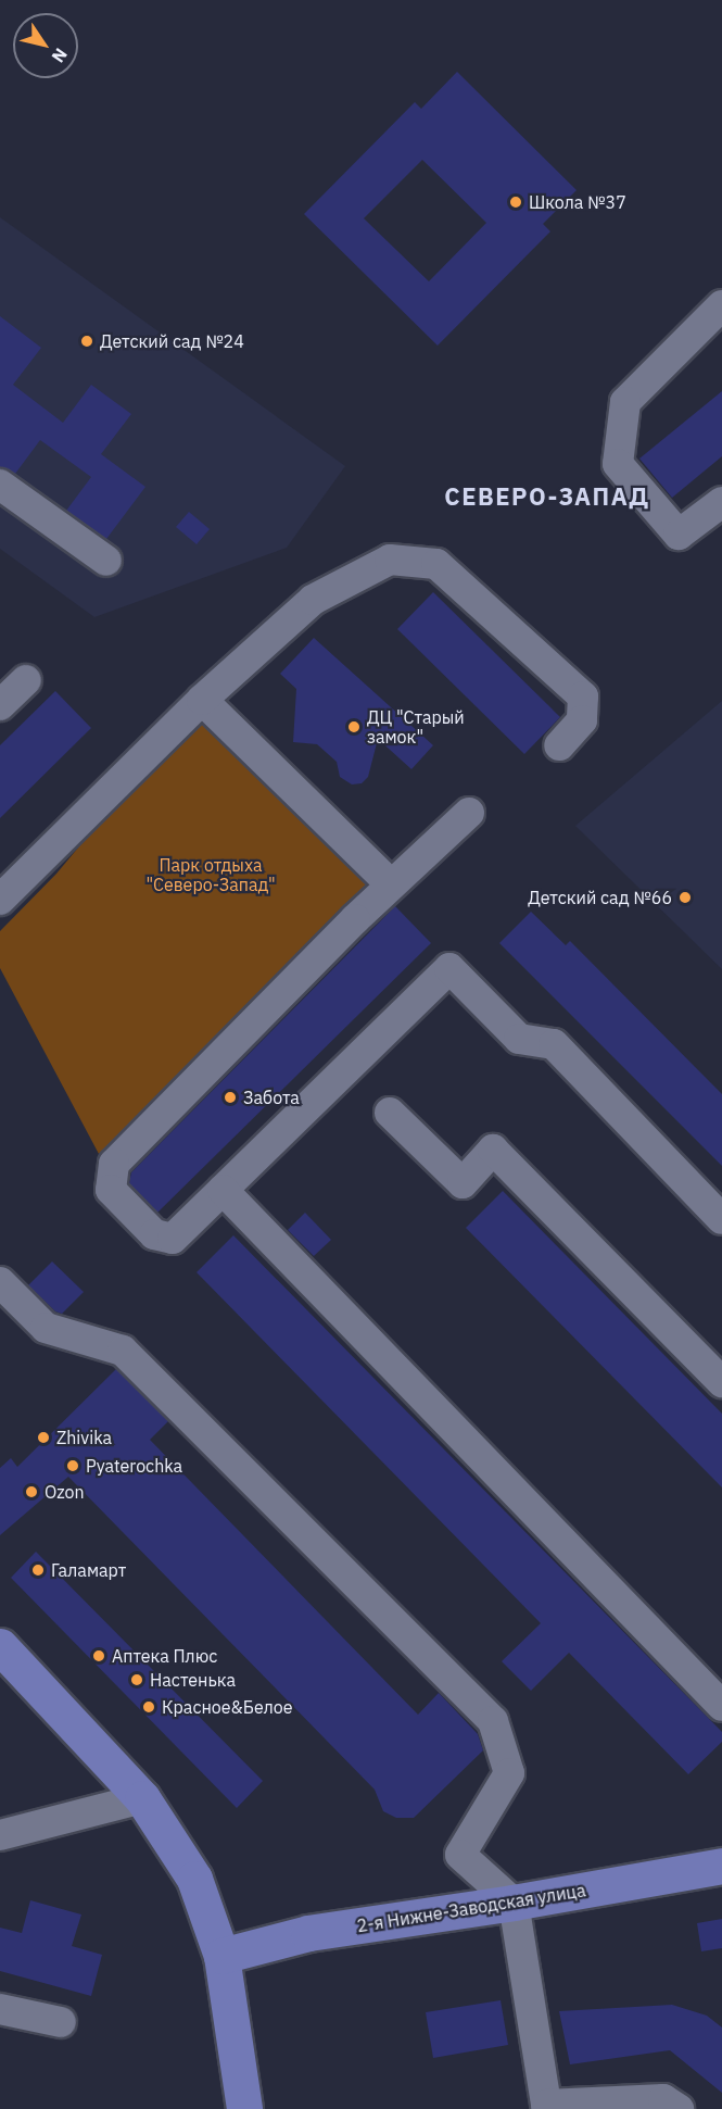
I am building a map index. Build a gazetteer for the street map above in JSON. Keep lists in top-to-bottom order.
{
  "streets": {
    "main road": ["2-я Нижне-Заводская улица"]
  },
  "districts": ["СЕВЕРО-ЗАПАД"],
  "parks": ["Парк отдыха \"Северо-Запад\""],
  "places": [
    "Школа №37",
    "Детский сад №24",
    "ДЦ \"Старый замок\"",
    "Детский сад №66",
    "Забота",
    "Zhivika",
    "Pyaterochka",
    "Ozon",
    "Галамарт",
    "Аптека Плюс",
    "Настенька",
    "Красное&Белое"
  ],
  "north": "bottom right"
}
